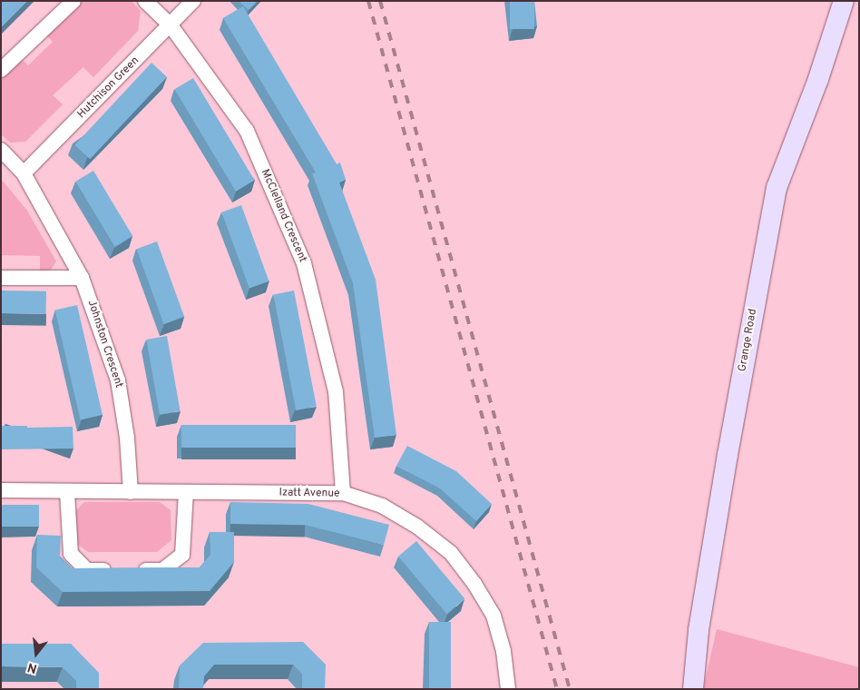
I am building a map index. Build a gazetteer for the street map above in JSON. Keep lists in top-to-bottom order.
{
  "streets": {
    "street": [
      "Hutchison Green",
      "McClelland Crescent",
      "Grange Road",
      "Johnston Crescent",
      "Izatt Avenue"
    ]
  },
  "crossings": [
    ["Hutchison Green", "McClelland Crescent"],
    ["Hutchison Green", "Johnston Crescent"],
    ["McClelland Crescent", "Izatt Avenue"],
    ["Johnston Crescent", "Izatt Avenue"]
  ],
  "north": "bottom"
}
